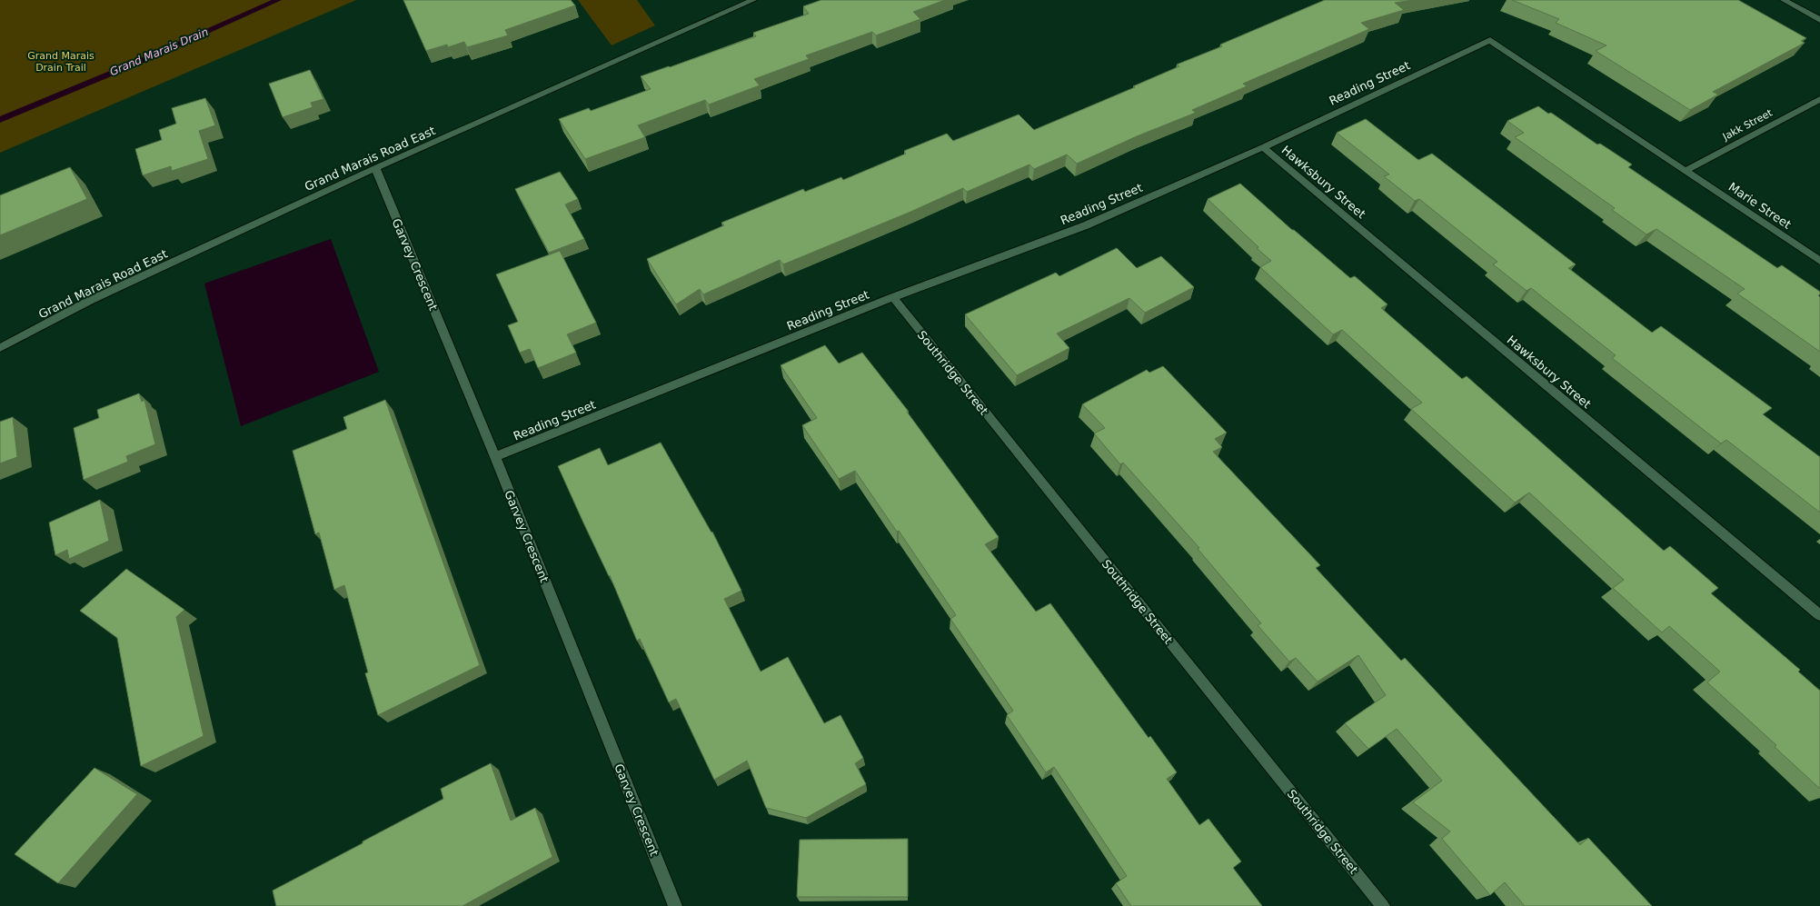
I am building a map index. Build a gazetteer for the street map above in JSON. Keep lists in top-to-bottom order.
{
  "streets": {
    "street": [
      "Reading Street",
      "Jakk Street",
      "Grand Marais Road East",
      "Hawksbury Street",
      "Marie Street",
      "Garvey Crescent",
      "Southridge Street"
    ]
  },
  "crossings": [
    ["Reading Street", "Jakk Street"],
    ["Reading Street", "Hawksbury Street"],
    ["Reading Street", "Marie Street"],
    ["Reading Street", "Garvey Crescent"],
    ["Reading Street", "Southridge Street"],
    ["Jakk Street", "Marie Street"],
    ["Grand Marais Road East", "Garvey Crescent"]
  ],
  "water": ["Grand Marais Drain"],
  "parks": ["Grand Marais Drain Trail"]
}
